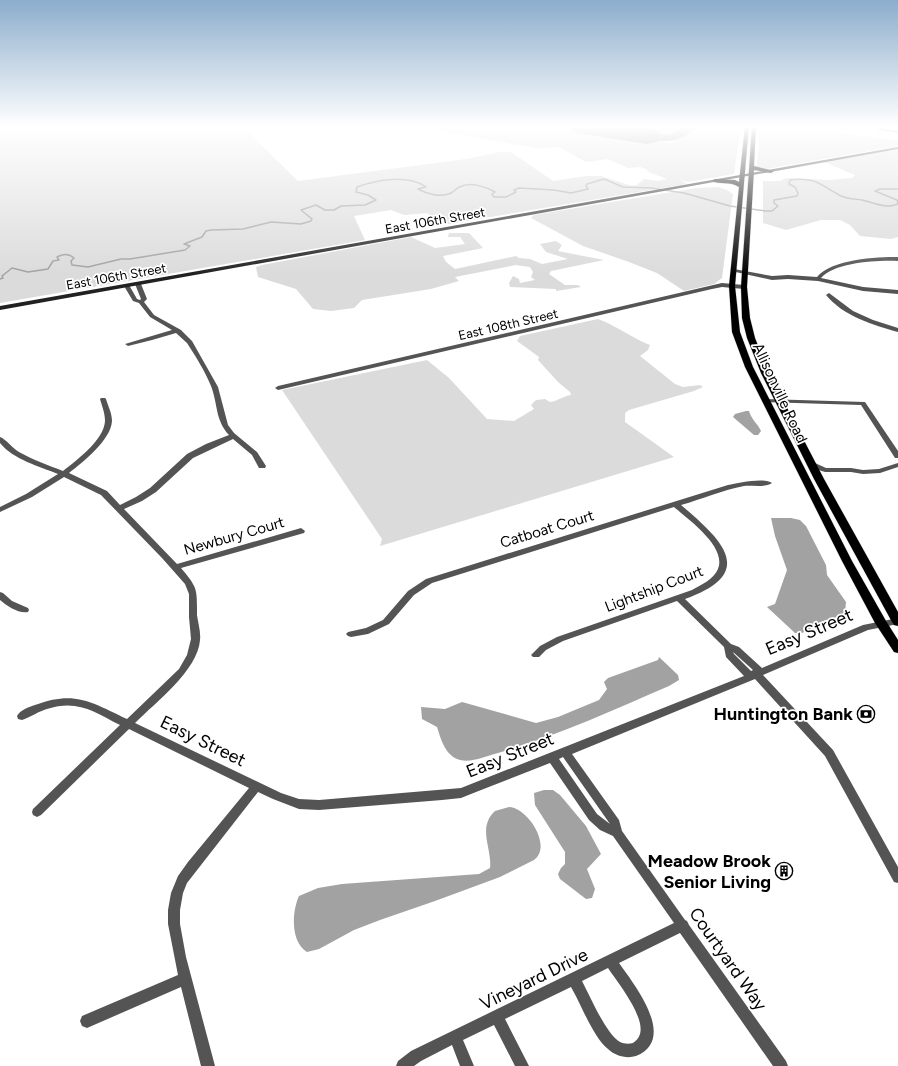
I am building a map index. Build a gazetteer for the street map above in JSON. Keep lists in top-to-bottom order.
{
  "streets": {
    "main road": ["East 106th Street", "Allisonville Road"],
    "street": [
      "East 108th Street",
      "Catboat Court",
      "Newbury Court",
      "Lightship Court",
      "Easy Street",
      "Courtyard Way",
      "Vineyard Drive"
    ]
  },
  "crossings": [
    ["East 106th Street", "Allisonville Road"],
    ["East 108th Street", "Allisonville Road"],
    ["Allisonville Road", "Easy Street"],
    ["Catboat Court", "Lightship Court"],
    ["Easy Street", "Courtyard Way"],
    ["Courtyard Way", "Vineyard Drive"]
  ],
  "places": {
    "bank": ["Huntington Bank"],
    "building": ["Meadow Brook Senior Living"]
  }
}
